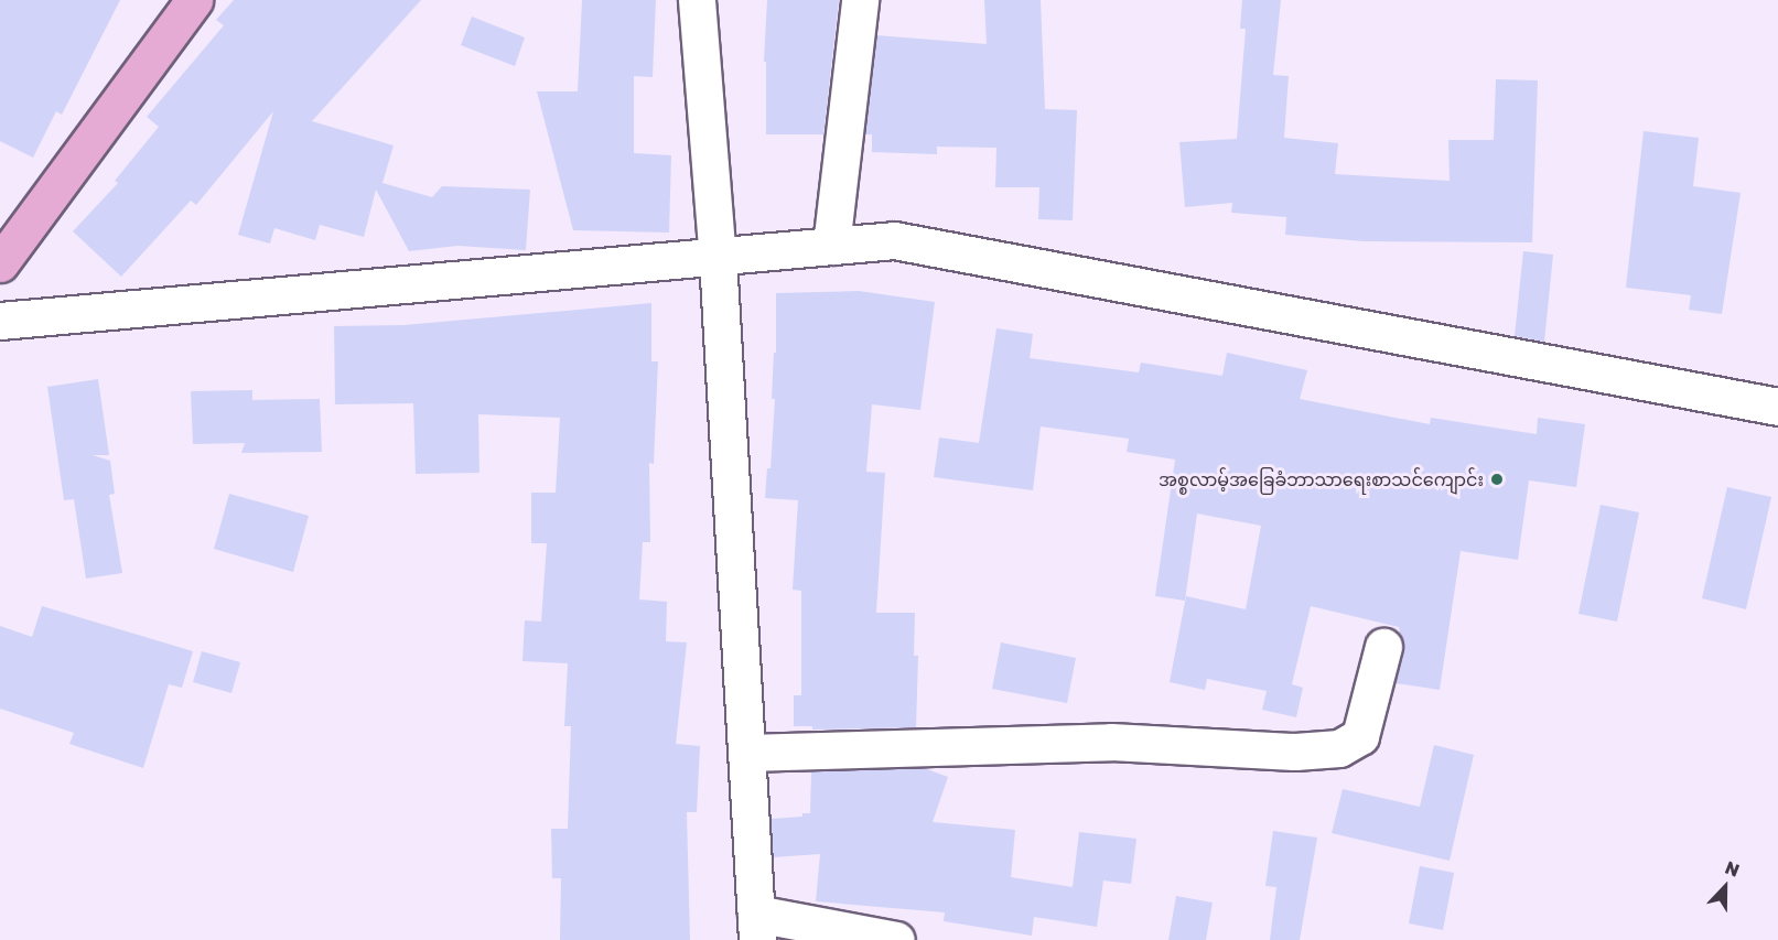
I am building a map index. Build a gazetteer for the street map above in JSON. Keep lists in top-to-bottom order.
{
  "places": ["အစ္စလာမ့်အခြေခံဘာသာရေးစာသင်ကျောင်း"],
  "north": "top"
}
